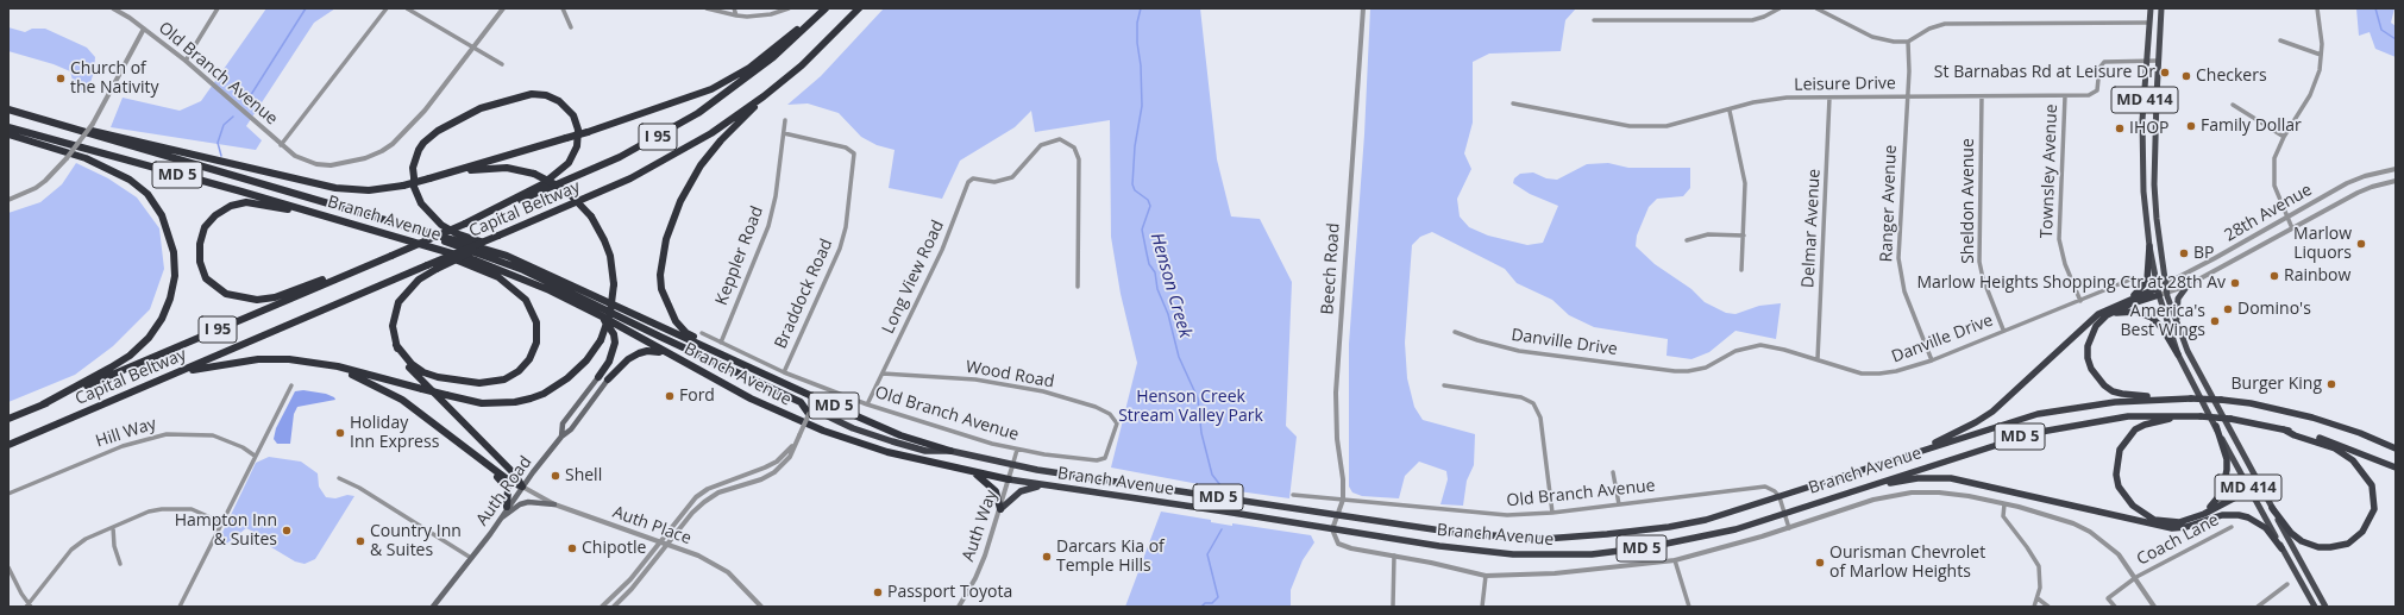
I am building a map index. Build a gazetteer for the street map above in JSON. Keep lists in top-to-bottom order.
{
  "streets": {
    "highway": [
      "I 95",
      "MD 5",
      "Capital Beltway",
      "Branch Avenue"
    ],
    "main road": ["MD 414", "Auth Road"],
    "street": [
      "Old Branch Avenue",
      "Leisure Drive",
      "Townsley Avenue",
      "Sheldon Avenue",
      "Ranger Avenue",
      "28th Avenue",
      "Delmar Avenue",
      "Keppler Road",
      "Beech Road",
      "Long View Road",
      "Braddock Road",
      "Danville Drive",
      "Wood Road",
      "Hill Way",
      "Auth Place",
      "Auth Way",
      "Coach Lane"
    ]
  },
  "crossings": [
    ["Old Branch Avenue", "Branch Avenue"],
    ["Old Branch Avenue", "Keppler Road"],
    ["Old Branch Avenue", "Beech Road"],
    ["Old Branch Avenue", "Long View Road"],
    ["Old Branch Avenue", "Braddock Road"],
    ["Old Branch Avenue", "Wood Road"],
    ["Old Branch Avenue", "Auth Way"],
    ["Leisure Drive", "MD 414"],
    ["Leisure Drive", "Townsley Avenue"],
    ["Leisure Drive", "Sheldon Avenue"],
    ["Leisure Drive", "Ranger Avenue"],
    ["Leisure Drive", "Delmar Avenue"],
    ["MD 414", "28th Avenue"],
    ["Townsley Avenue", "Danville Drive"],
    ["Sheldon Avenue", "Danville Drive"],
    ["Ranger Avenue", "Danville Drive"],
    ["Branch Avenue", "Beech Road"],
    ["Branch Avenue", "Auth Way"],
    ["Delmar Avenue", "Danville Drive"],
    ["Keppler Road", "Braddock Road"],
    ["Long View Road", "Wood Road"],
    ["Auth Road", "Auth Place"]
  ],
  "water": ["Henson Creek"],
  "parks": ["Henson Creek Stream Valley Park"],
  "places": [
    "St Barnabas Rd at Leisure Dr",
    "Checkers",
    "Church of the Nativity",
    "Family Dollar",
    "IHOP",
    "Marlow Liquors",
    "BP",
    "Rainbow",
    "Marlow Heights Shopping Ctr at 28th Av",
    "Domino's",
    "America's Best Wings",
    "Burger King",
    "Ford",
    "Holiday Inn Express",
    "Shell",
    "Hampton Inn & Suites",
    "Country Inn & Suites",
    "Chipotle",
    "Darcars Kia of Temple Hills",
    "Ourisman Chevrolet of Marlow Heights",
    "Passport Toyota"
  ]
}
